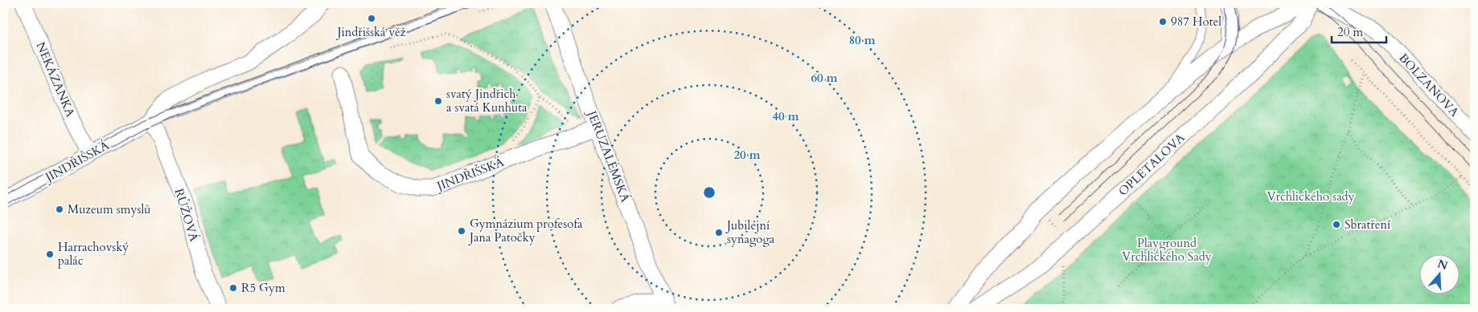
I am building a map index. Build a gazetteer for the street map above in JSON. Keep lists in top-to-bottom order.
{
  "streets": {
    "street": [
      "NEKÁZANKA",
      "BOLZANOVA",
      "JERUZALÉMSKÁ",
      "JINDŘIŠSKÁ",
      "OPLETALOVA",
      "RŮŽOVÁ"
    ]
  },
  "crossings": [
    ["NEKÁZANKA", "JINDŘIŠSKÁ"],
    ["JERUZALÉMSKÁ", "JINDŘIŠSKÁ"],
    ["JINDŘIŠSKÁ", "RŮŽOVÁ"]
  ],
  "parks": ["Vrchlického sady", "Playground Vrchlického Sady"],
  "places": [
    "Jindřišská věž",
    "987 Hotel",
    "svatý Jindřich a svatá Kunhuta",
    "Muzeum smyslů",
    "Sbratření",
    "Gymnázium profesofa Jana Patočky",
    "Jubilejní synagoga",
    "Harrachovský palác",
    "R5 Gym"
  ],
  "scale_bar": "20 m",
  "north": "top",
  "rings": [
    "80 m",
    "60 m",
    "40 m",
    "20 m"
  ]
}
